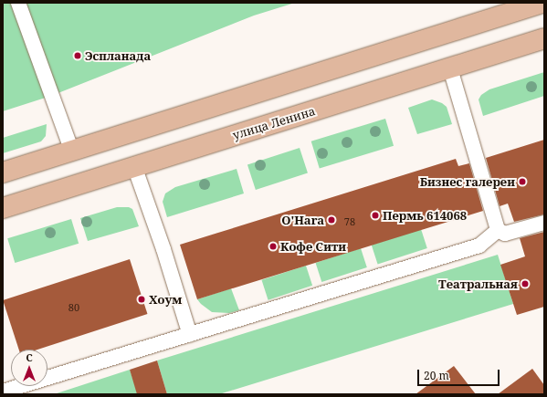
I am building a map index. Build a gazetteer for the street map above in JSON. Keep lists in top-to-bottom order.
{
  "streets": {
    "main road": ["улица Ленина"]
  },
  "places": [
    "Эспланада",
    "Бизнес галереи",
    "Пермь 614068",
    "O'Hara",
    "Кофе Сити",
    "Театральная",
    "Хоум"
  ],
  "house_numbers": ["78", "80"],
  "scale_bar": "20 m",
  "north": "top"
}
